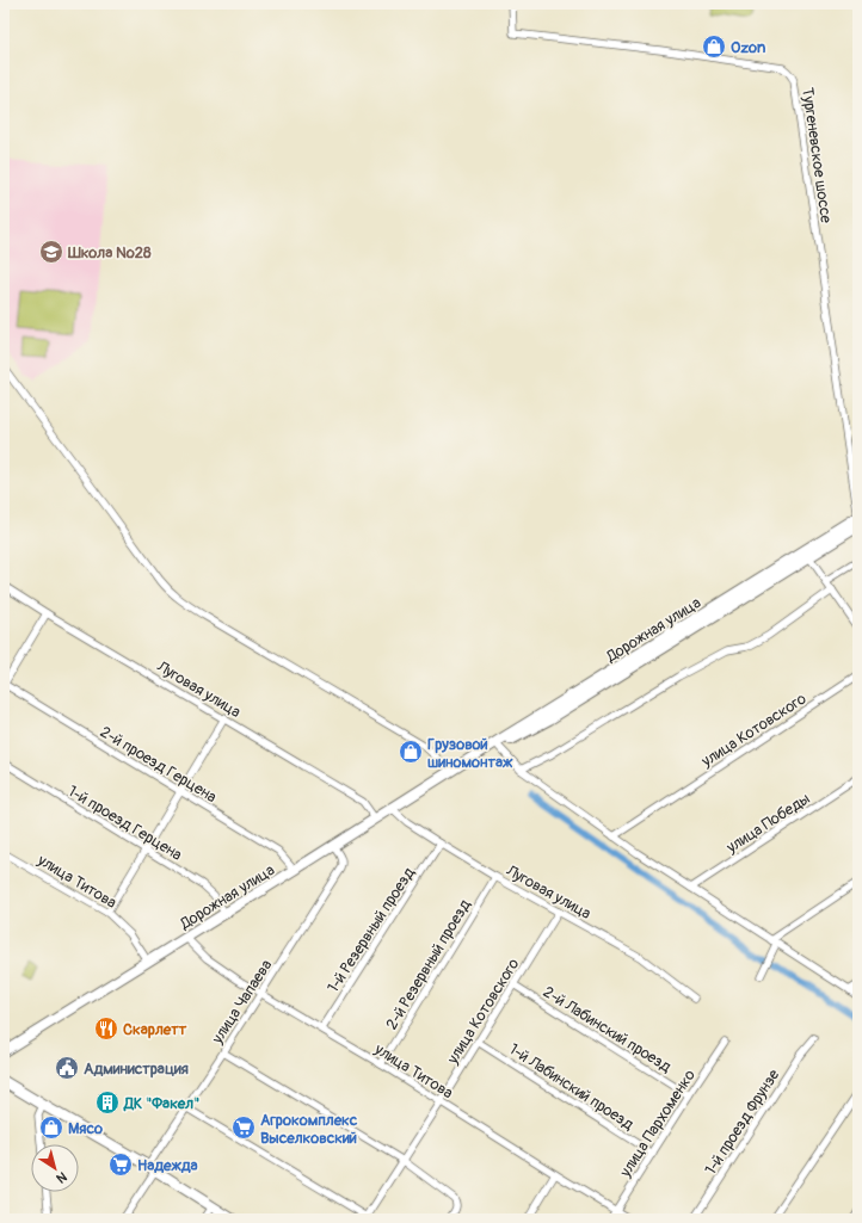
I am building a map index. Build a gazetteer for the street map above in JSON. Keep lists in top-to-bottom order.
{
  "streets": {
    "main road": ["Дорожная улица"],
    "street": [
      "Тургеневское шоссе",
      "Луговая улица",
      "улица Котовского",
      "2-й проезд Герцена",
      "1-й проезд Герцена",
      "улица Победы",
      "улица Титова",
      "1-й Резервный проезд",
      "2-й Резервный проезд",
      "улица Чапаева",
      "2-й Лабинский проезд",
      "1-й Лабинский проезд",
      "1-й проезд Фрунзе",
      "улица Пархоменко"
    ]
  },
  "crossings": [
    ["Тургеневское шоссе", "Дорожная улица"],
    ["Дорожная улица", "Луговая улица"],
    ["Дорожная улица", "2-й проезд Герцена"],
    ["Дорожная улица", "1-й проезд Герцена"],
    ["Дорожная улица", "улица Титова"],
    ["Дорожная улица", "улица Чапаева"],
    ["Луговая улица", "улица Котовского"],
    ["Луговая улица", "1-й Резервный проезд"],
    ["Луговая улица", "2-й Резервный проезд"],
    ["улица Котовского", "улица Титова"],
    ["улица Котовского", "2-й Лабинский проезд"],
    ["улица Котовского", "1-й Лабинский проезд"],
    ["улица Титова", "1-й Резервный проезд"],
    ["улица Титова", "2-й Резервный проезд"],
    ["улица Титова", "улица Чапаева"],
    ["улица Титова", "улица Пархоменко"],
    ["2-й Лабинский проезд", "улица Пархоменко"],
    ["1-й Лабинский проезд", "улица Пархоменко"]
  ],
  "places": {
    "shop": ["Ozon", "Грузовой шиномонтаж", "Мясо"],
    "school or university": ["Школа №28"],
    "restaurant": ["Скарлетт"],
    "public building": ["Администрация"],
    "building": ["ДК \"Факел\""],
    "supermarket": ["Агрокомплекс Выселковский", "Надежда"]
  },
  "north": "bottom right"
}
